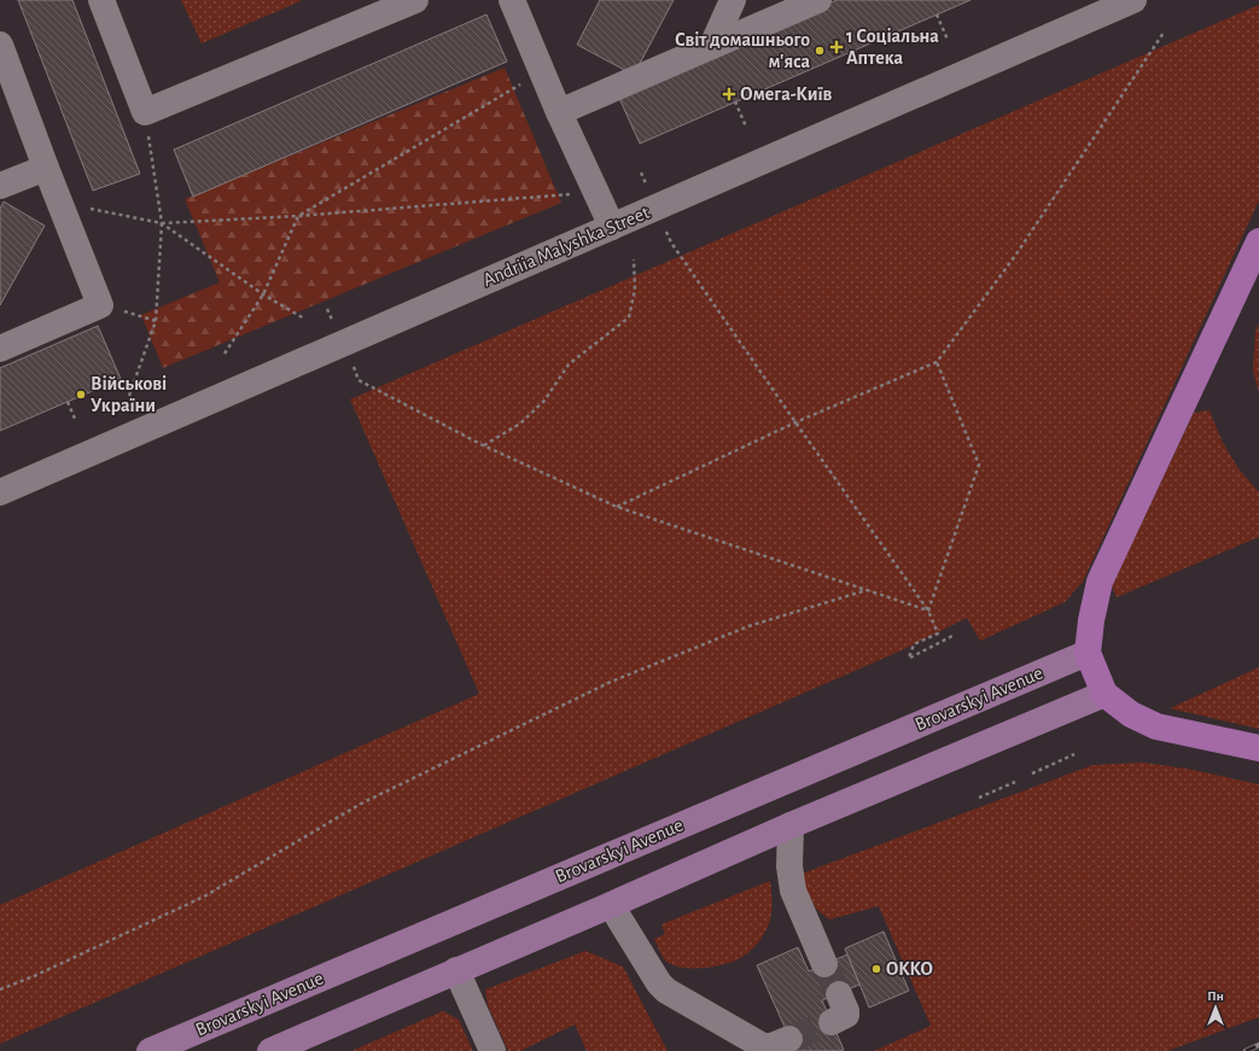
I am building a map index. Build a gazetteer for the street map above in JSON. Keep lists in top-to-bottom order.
{
  "streets": {
    "main road": ["Brovarskyi Avenue"],
    "street": ["Andriia Malyshka Street"]
  },
  "places": {
    "health": ["1 Соціальна Аптека", "Омега-Київ"],
    "other": ["Світ домашнього м'яса", "Військові України", "OKKO"]
  },
  "north": "top"
}
